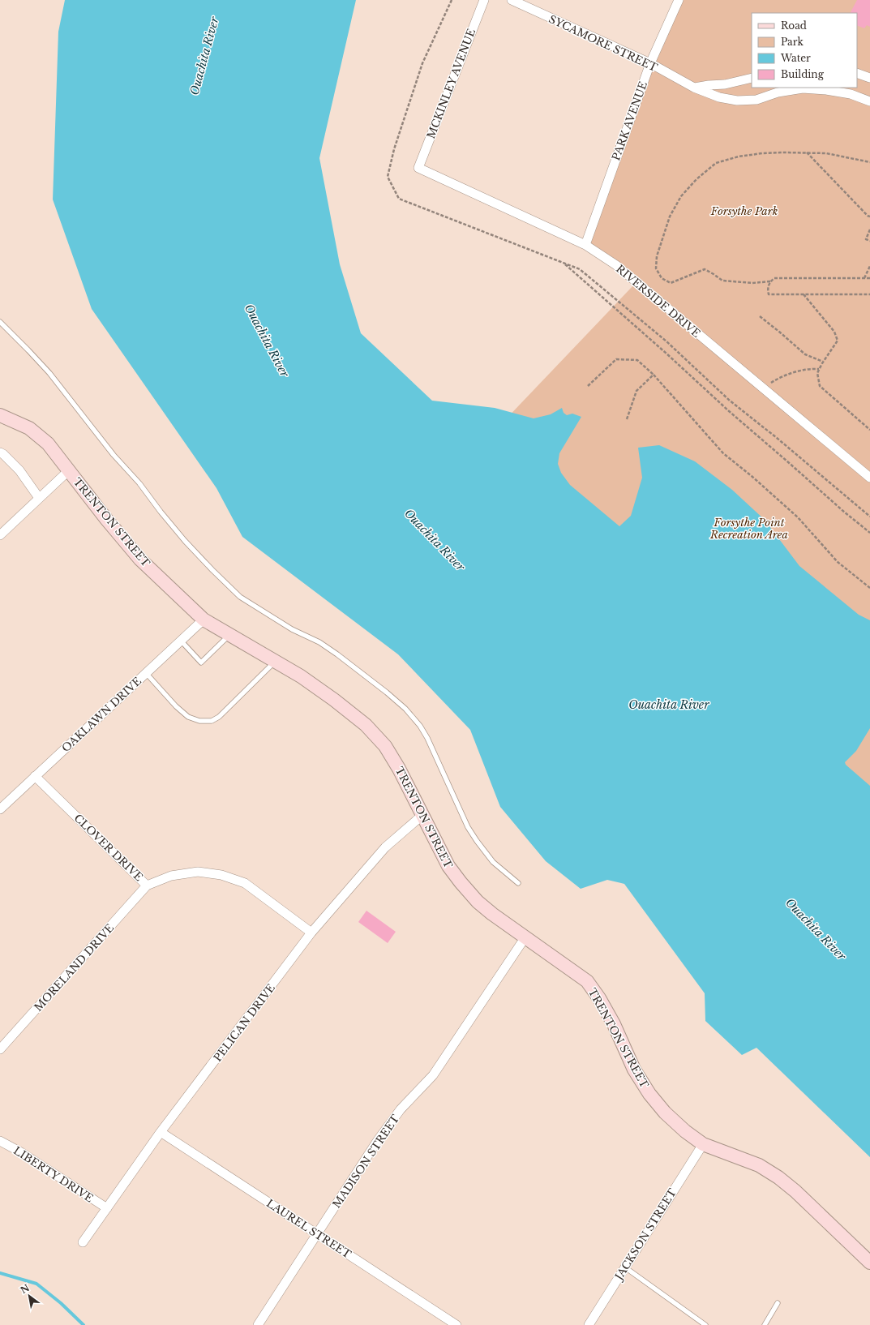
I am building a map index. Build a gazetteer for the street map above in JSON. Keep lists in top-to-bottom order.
{
  "streets": {
    "street": [
      "SYCAMORE STREET",
      "MCKINLEY AVENUE",
      "PARK AVENUE",
      "RIVERSIDE DRIVE",
      "TRENTON STREET",
      "OAKLAWN DRIVE",
      "CLOVER DRIVE",
      "MORELAND DRIVE",
      "PELICAN DRIVE",
      "MADISON STREET",
      "LIBERTY DRIVE",
      "LAUREL STREET",
      "JACKSON STREET"
    ]
  },
  "crossings": [
    ["SYCAMORE STREET", "PARK AVENUE"],
    ["MCKINLEY AVENUE", "RIVERSIDE DRIVE"],
    ["PARK AVENUE", "RIVERSIDE DRIVE"],
    ["TRENTON STREET", "OAKLAWN DRIVE"],
    ["TRENTON STREET", "PELICAN DRIVE"],
    ["TRENTON STREET", "MADISON STREET"],
    ["TRENTON STREET", "JACKSON STREET"],
    ["OAKLAWN DRIVE", "CLOVER DRIVE"],
    ["CLOVER DRIVE", "MORELAND DRIVE"],
    ["CLOVER DRIVE", "PELICAN DRIVE"],
    ["PELICAN DRIVE", "LIBERTY DRIVE"],
    ["PELICAN DRIVE", "LAUREL STREET"],
    ["MADISON STREET", "LAUREL STREET"]
  ],
  "water": ["Ouachita River"],
  "parks": ["Forsythe Park", "Forsythe Point Recreation Area"],
  "legend": [
    "Road",
    "Park",
    "Water",
    "Building"
  ],
  "north": "top left"
}
